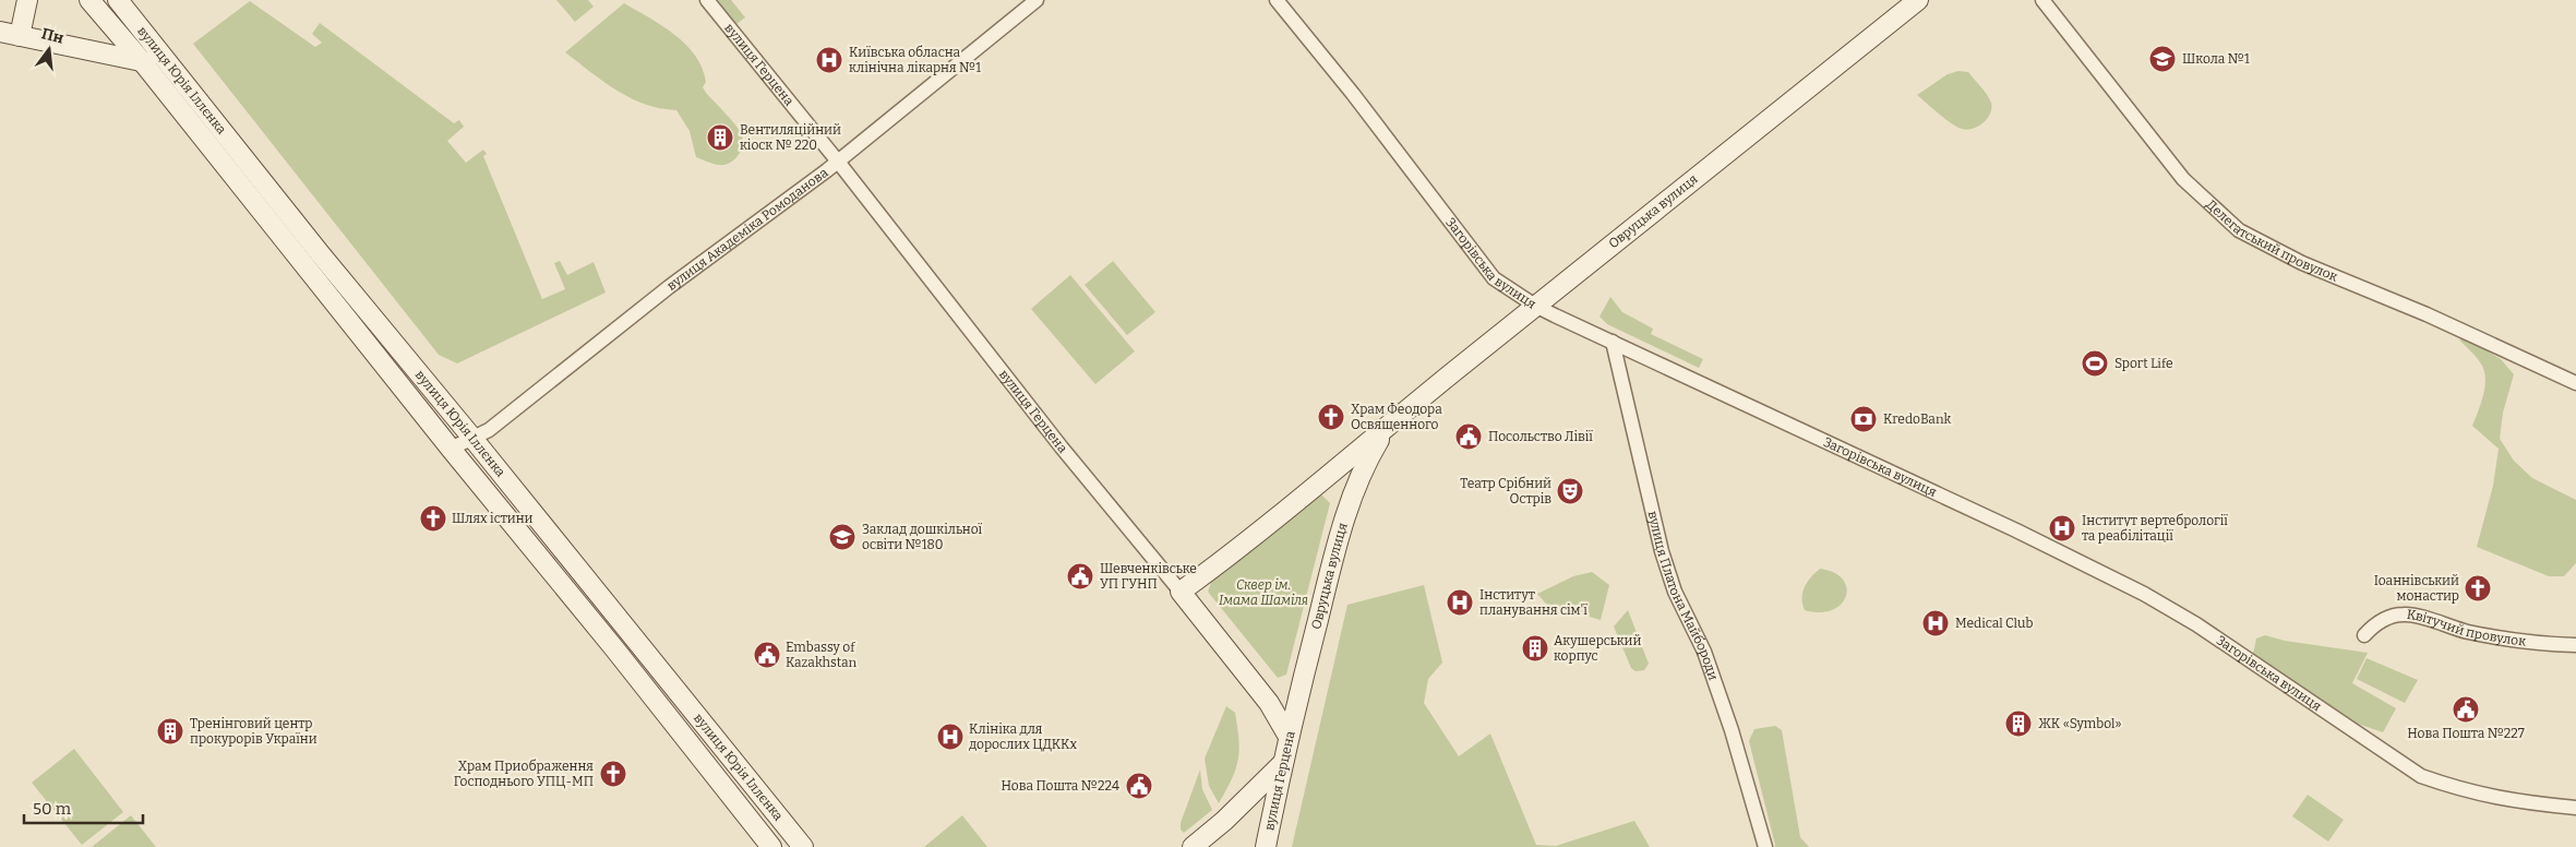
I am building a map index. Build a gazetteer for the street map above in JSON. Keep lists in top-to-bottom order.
{
  "streets": {
    "main road": ["вулиця Герцена", "вулиця Юрія Іллєнка", "Овруцька вулиця"],
    "street": [
      "вулиця Академіка Ромоданова",
      "Делегатський провулок",
      "Загорівська вулиця",
      "вулиця Платона Майбороди",
      "Квітучий провулок"
    ]
  },
  "crossings": [
    ["вулиця Герцена", "Овруцька вулиця"],
    ["вулиця Герцена", "вулиця Академіка Ромоданова"],
    ["вулиця Юрія Іллєнка", "вулиця Академіка Ромоданова"],
    ["Овруцька вулиця", "Загорівська вулиця"],
    ["Загорівська вулиця", "вулиця Платона Майбороди"]
  ],
  "parks": ["Сквер ім. Імама Шаміля"],
  "places": {
    "school or university": ["Школа №1", "Заклад дошкільної освіти №180"],
    "hospital": [
      "Київська обласна клінічна лікарня №1",
      "Інститут вертебрології та реабілітації",
      "Інститут планування сім'ї",
      "Medical Club",
      "Клініка для дорослих ЦДККх"
    ],
    "building": [
      "Вентиляційний кіоск № 220",
      "Акушерський корпус",
      "ЖК «Symbol»",
      "Тренінговий центр прокурорів України"
    ],
    "sports": ["Sport Life"],
    "church": [
      "Храм Феодора Освященного",
      "Шлях істини",
      "Іоаннівський монастир",
      "Храм Приображення Господнього УПЦ-МП"
    ],
    "bank": ["KredoBank"],
    "public building": [
      "Посольство Лівії",
      "Шевченківське УП ГУНП",
      "Embassy of Kazakhstan",
      "Нова Пошта №227",
      "Нова Пошта №224"
    ],
    "theatre": ["Театр Срібний Острів"]
  },
  "scale_bar": "50 m",
  "north": "top"
}
